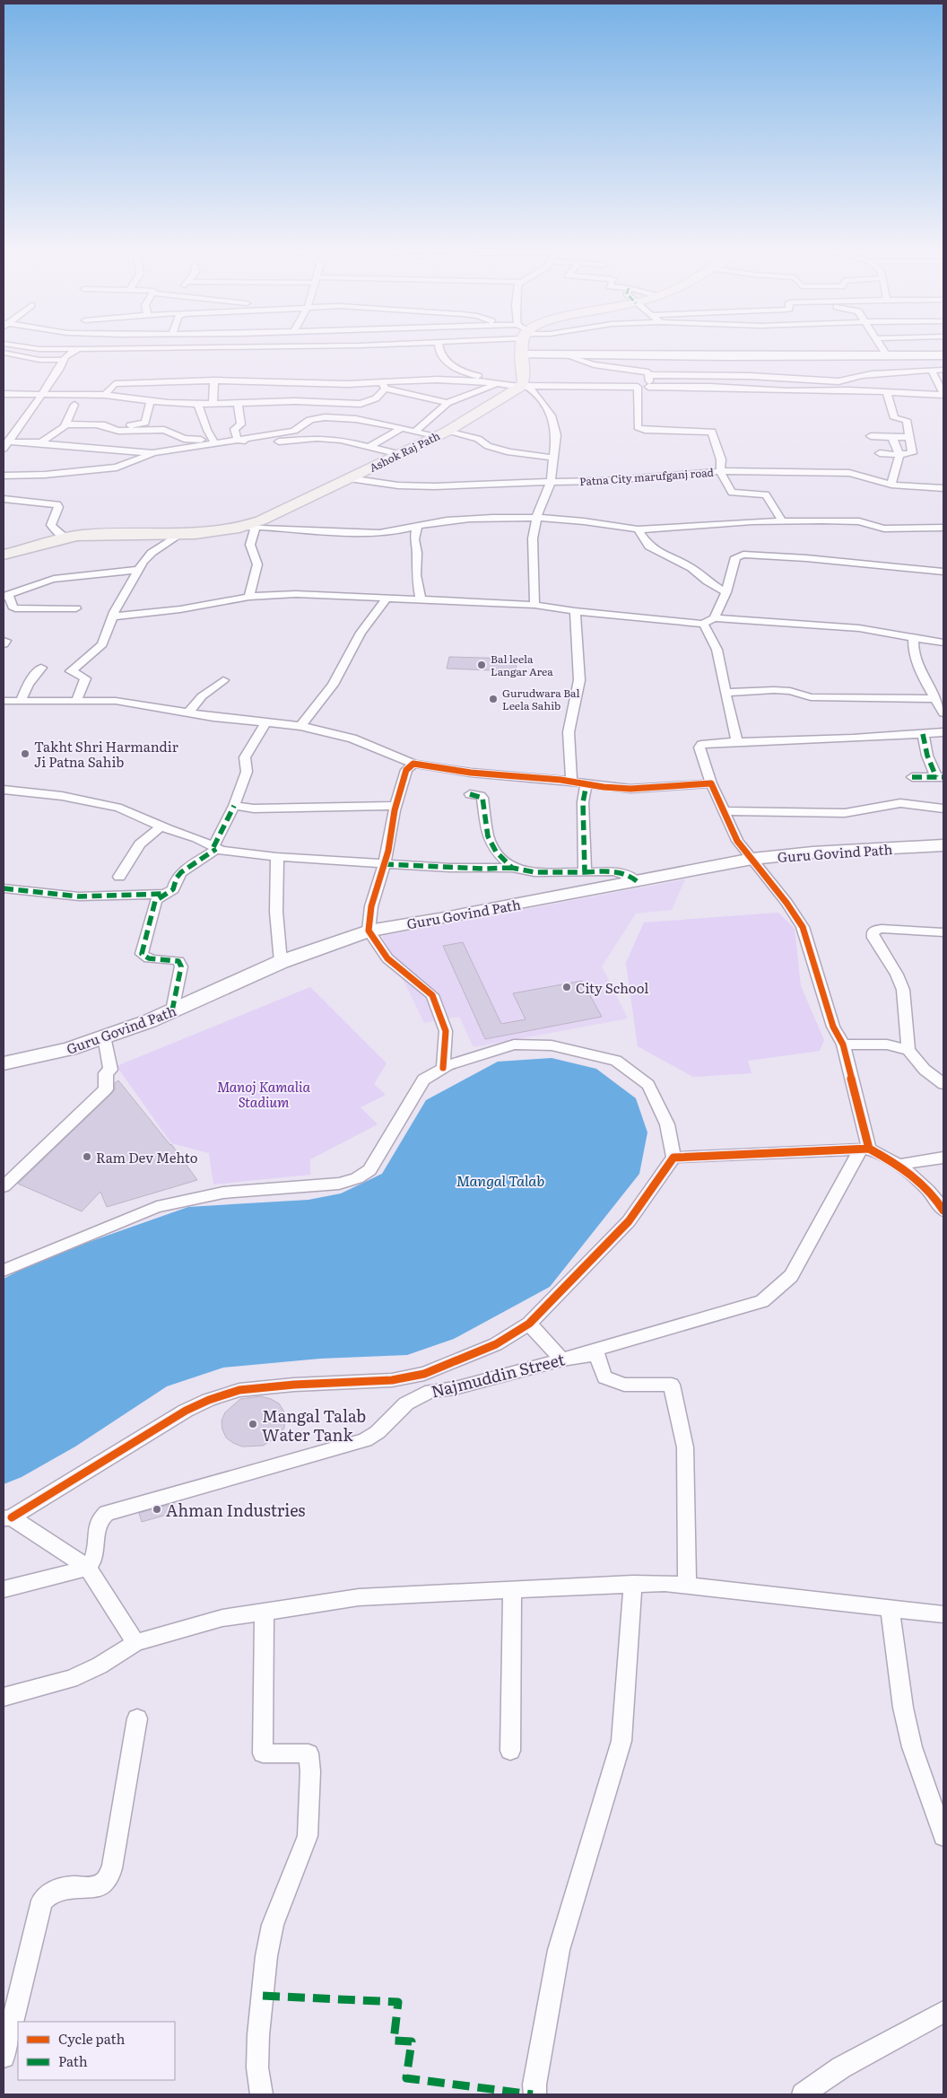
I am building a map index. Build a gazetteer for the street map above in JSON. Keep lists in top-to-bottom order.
{
  "streets": {
    "main road": ["Ashok Raj Path"],
    "street": ["Patna City marufganj road", "Guru Govind Path", "Najmuddin Street"]
  },
  "crossings": [
    ["Ashok Raj Path", "Patna City marufganj road"]
  ],
  "water": ["Mangal Talab"],
  "parks": ["Manoj Kamalia Stadium"],
  "places": [
    "Bal leela Langar Area",
    "Gurudwara Bal Leela Sahib",
    "Takht Shri Harmandir Ji Patna Sahib",
    "City School",
    "Ram Dev Mehto",
    "Mangal Talab Water Tank",
    "Ahman Industries"
  ],
  "legend": ["Cycle path", "Path"]
}
